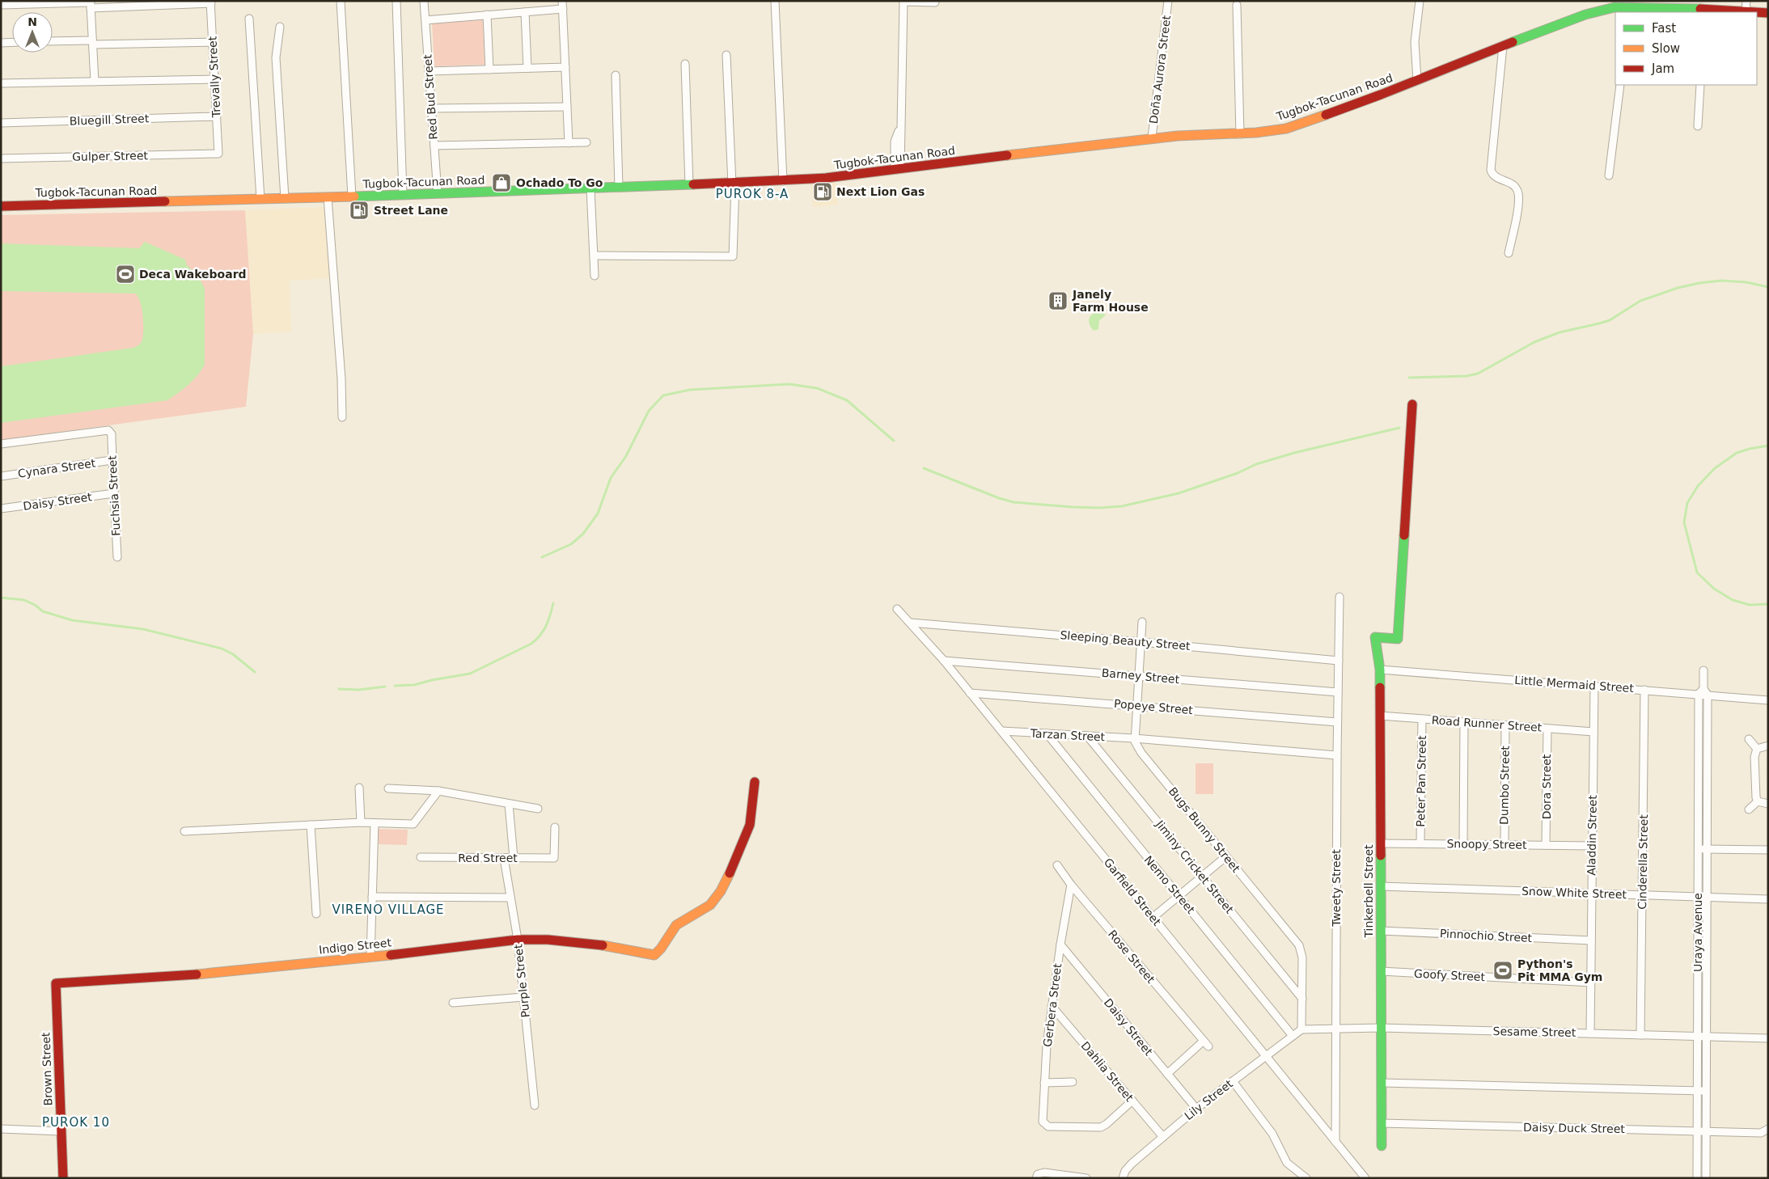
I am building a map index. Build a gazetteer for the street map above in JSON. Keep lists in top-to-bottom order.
{
  "streets": {
    "street": [
      "Doña Aurora Street",
      "Trevally Street",
      "Red Bud Street",
      "Tugbok-Tacunan Road",
      "Bluegill Street",
      "Gulper Street",
      "Cynara Street",
      "Fuchsia Street",
      "Daisy Street",
      "Sleeping Beauty Street",
      "Barney Street",
      "Little Mermaid Street",
      "Popeye Street",
      "Road Runner Street",
      "Tarzan Street",
      "Peter Pan Street",
      "Dumbo Street",
      "Dora Street",
      "Bugs Bunny Street",
      "Aladdin Street",
      "Snoopy Street",
      "Red Street",
      "Cinderella Street",
      "Jiminy Cricket Street",
      "Nemo Street",
      "Tweety Street",
      "Tinkerbell Street",
      "Garfield Street",
      "Snow White Street",
      "Uraya Avenue",
      "Pinnochio Street",
      "Indigo Street",
      "Rose Street",
      "Goofy Street",
      "Purple Street",
      "Gerbera Street",
      "Sesame Street",
      "Brown Street",
      "Dahlia Street",
      "Lily Street",
      "Daisy Duck Street"
    ]
  },
  "crossings": [
    ["Doña Aurora Street", "Tugbok-Tacunan Road"],
    ["Trevally Street", "Bluegill Street"],
    ["Trevally Street", "Gulper Street"],
    ["Red Bud Street", "Tugbok-Tacunan Road"],
    ["Cynara Street", "Fuchsia Street"],
    ["Fuchsia Street", "Daisy Street"],
    ["Daisy Street", "Rose Street"],
    ["Daisy Street", "Gerbera Street"],
    ["Daisy Street", "Lily Street"],
    ["Sleeping Beauty Street", "Tweety Street"],
    ["Sleeping Beauty Street", "Garfield Street"],
    ["Barney Street", "Tweety Street"],
    ["Barney Street", "Garfield Street"],
    ["Little Mermaid Street", "Aladdin Street"],
    ["Little Mermaid Street", "Cinderella Street"],
    ["Little Mermaid Street", "Tinkerbell Street"],
    ["Little Mermaid Street", "Uraya Avenue"],
    ["Popeye Street", "Tweety Street"],
    ["Popeye Street", "Garfield Street"],
    ["Road Runner Street", "Peter Pan Street"],
    ["Road Runner Street", "Dumbo Street"],
    ["Road Runner Street", "Dora Street"],
    ["Road Runner Street", "Aladdin Street"],
    ["Road Runner Street", "Tinkerbell Street"],
    ["Tarzan Street", "Bugs Bunny Street"],
    ["Tarzan Street", "Jiminy Cricket Street"],
    ["Tarzan Street", "Nemo Street"],
    ["Tarzan Street", "Garfield Street"],
    ["Peter Pan Street", "Snoopy Street"],
    ["Dumbo Street", "Snoopy Street"],
    ["Dora Street", "Snoopy Street"],
    ["Bugs Bunny Street", "Jiminy Cricket Street"],
    ["Bugs Bunny Street", "Sesame Street"],
    ["Bugs Bunny Street", "Lily Street"],
    ["Aladdin Street", "Snoopy Street"],
    ["Aladdin Street", "Snow White Street"],
    ["Aladdin Street", "Pinnochio Street"],
    ["Aladdin Street", "Goofy Street"],
    ["Aladdin Street", "Sesame Street"],
    ["Snoopy Street", "Tinkerbell Street"],
    ["Red Street", "Purple Street"],
    ["Cinderella Street", "Snow White Street"],
    ["Cinderella Street", "Sesame Street"],
    ["Nemo Street", "Lily Street"],
    ["Tweety Street", "Garfield Street"],
    ["Tweety Street", "Sesame Street"],
    ["Tinkerbell Street", "Snow White Street"],
    ["Tinkerbell Street", "Pinnochio Street"],
    ["Tinkerbell Street", "Goofy Street"],
    ["Tinkerbell Street", "Sesame Street"],
    ["Tinkerbell Street", "Daisy Duck Street"],
    ["Garfield Street", "Lily Street"],
    ["Snow White Street", "Uraya Avenue"],
    ["Uraya Avenue", "Sesame Street"],
    ["Uraya Avenue", "Daisy Duck Street"],
    ["Indigo Street", "Purple Street"],
    ["Indigo Street", "Brown Street"],
    ["Rose Street", "Gerbera Street"],
    ["Gerbera Street", "Dahlia Street"],
    ["Sesame Street", "Lily Street"],
    ["Dahlia Street", "Lily Street"]
  ],
  "districts": ["PUROK 8-A", "VIRENO VILLAGE", "PUROK 10"],
  "places": {
    "shop": ["Ochado To Go"],
    "fuel station": ["Next Lion Gas", "Street Lane"],
    "sports": ["Deca Wakeboard", "Python's Pit MMA Gym"],
    "building": ["Janely Farm House"]
  },
  "legend": ["Fast", "Slow", "Jam"],
  "north": "top"
}
